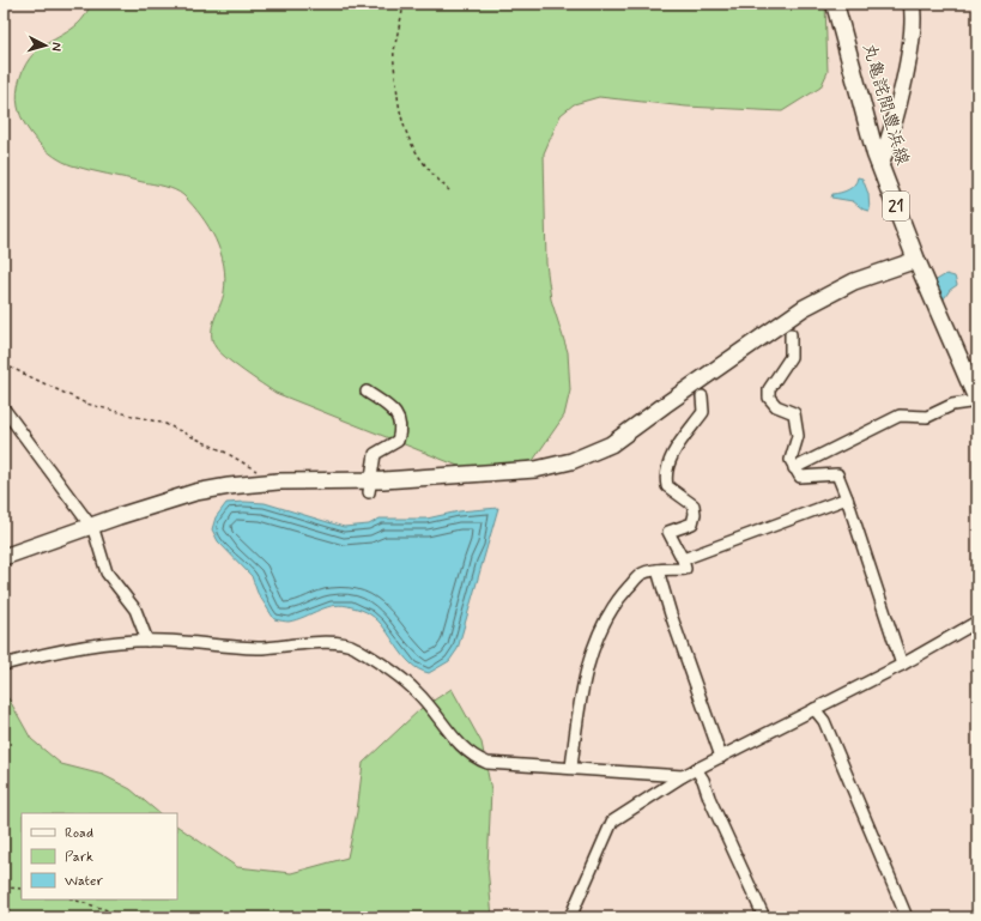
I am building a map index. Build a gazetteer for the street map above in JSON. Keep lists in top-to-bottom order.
{
  "streets": {
    "main road": ["丸亀詫間豊浜線", "21"]
  },
  "legend": ["Road", "Park", "Water"],
  "north": "right"
}
